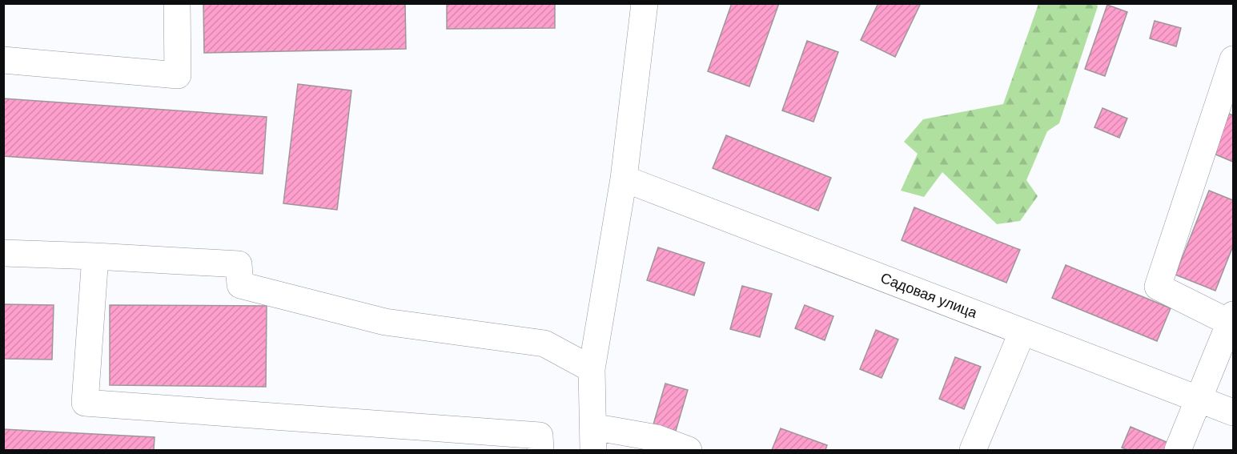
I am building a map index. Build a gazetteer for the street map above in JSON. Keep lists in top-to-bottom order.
{
  "streets": {
    "street": ["Садовая улица"]
  }
}
